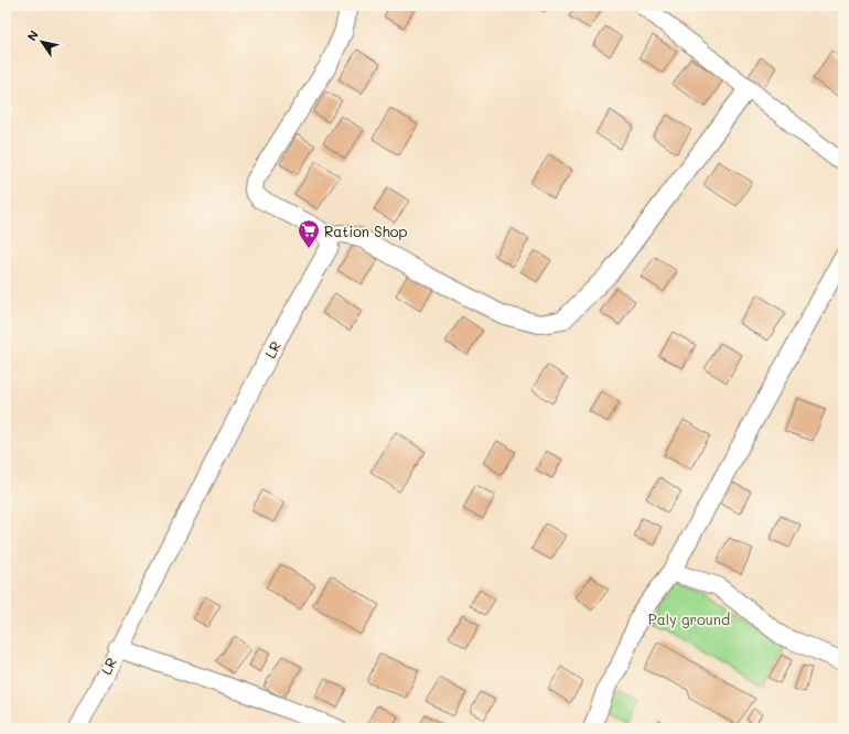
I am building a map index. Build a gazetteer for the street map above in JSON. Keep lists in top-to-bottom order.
{
  "streets": {
    "street": ["LR"]
  },
  "parks": ["Paly ground"],
  "places": {
    "supermarket": ["Ration Shop"]
  },
  "north": "top left"
}
